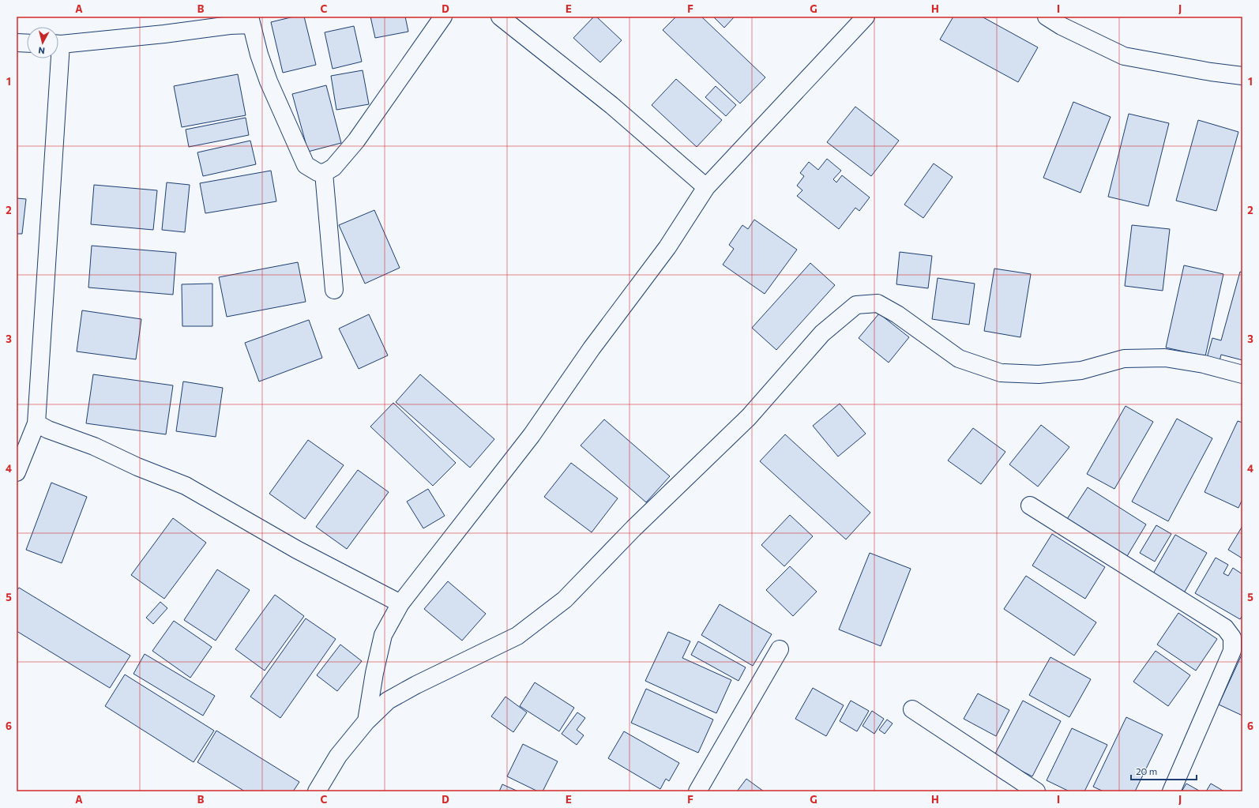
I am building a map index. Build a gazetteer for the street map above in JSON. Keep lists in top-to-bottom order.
{
  "scale_bar": "20 m",
  "north": "bottom",
  "grid": {
    "columns": [
      "A",
      "B",
      "C",
      "D",
      "E",
      "F",
      "G",
      "H",
      "I",
      "J"
    ],
    "rows": [
      "1",
      "2",
      "3",
      "4",
      "5",
      "6"
    ]
  }
}
